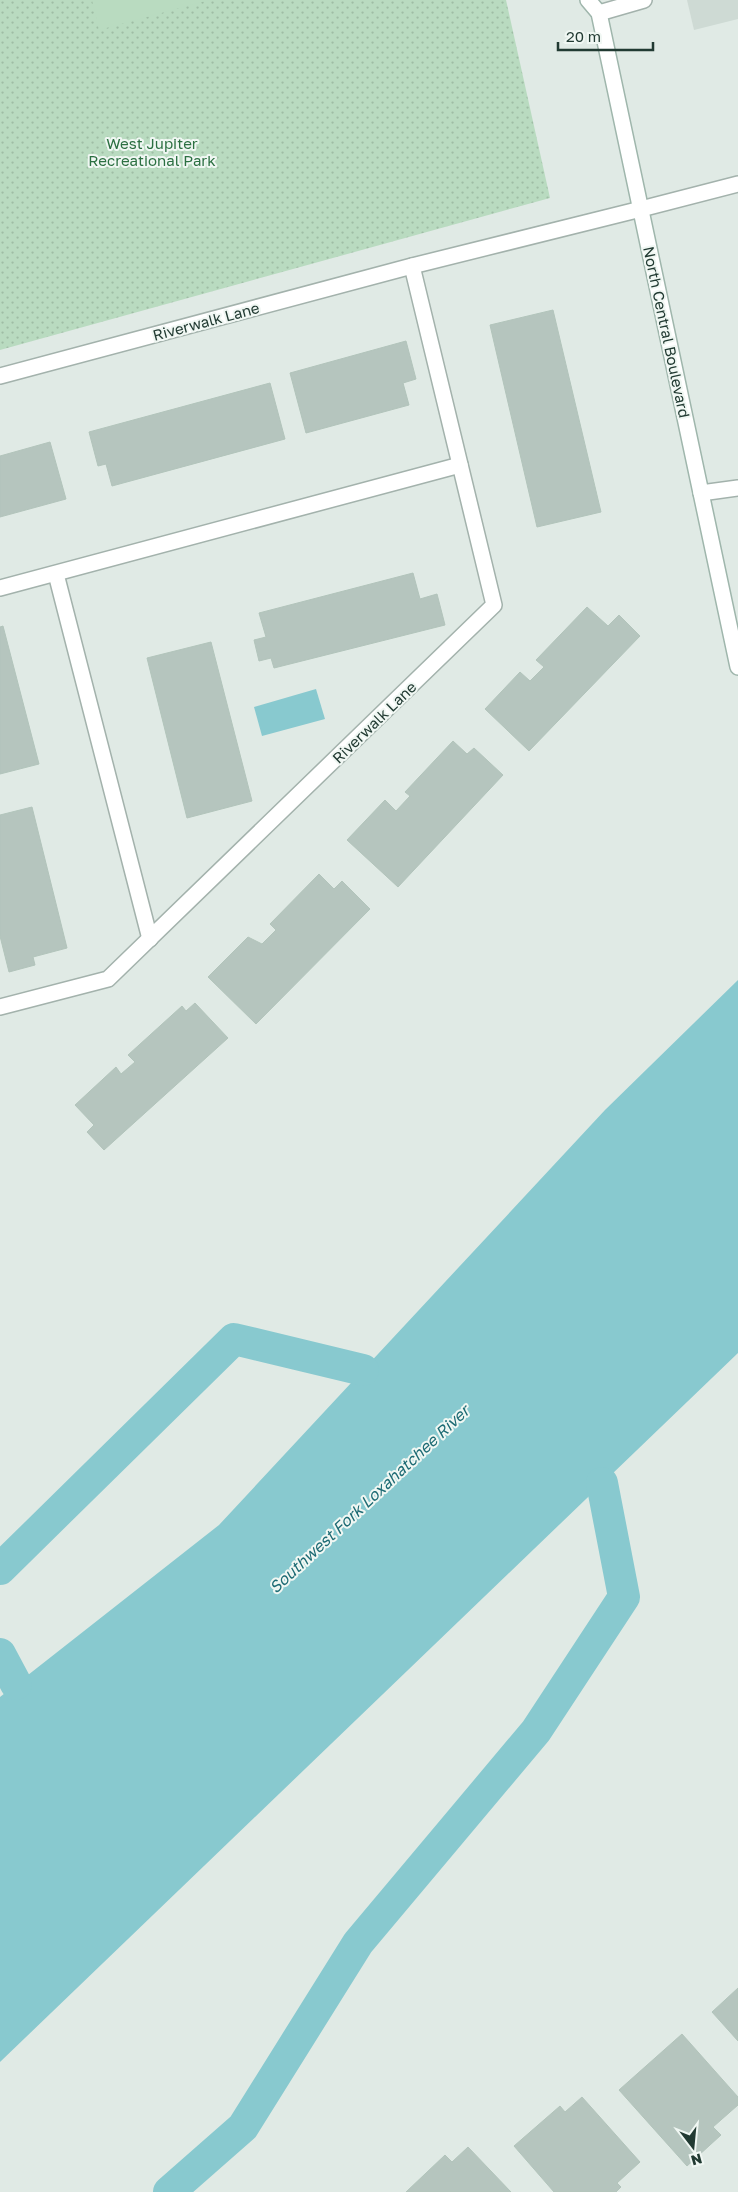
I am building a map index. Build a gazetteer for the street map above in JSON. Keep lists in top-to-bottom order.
{
  "streets": {
    "street": ["Riverwalk Lane", "North Central Boulevard"]
  },
  "crossings": [
    ["Riverwalk Lane", "North Central Boulevard"]
  ],
  "water": ["Southwest Fork Loxahatchee River"],
  "parks": ["West Jupiter Recreational Park"],
  "scale_bar": "20 m",
  "north": "bottom"
}
